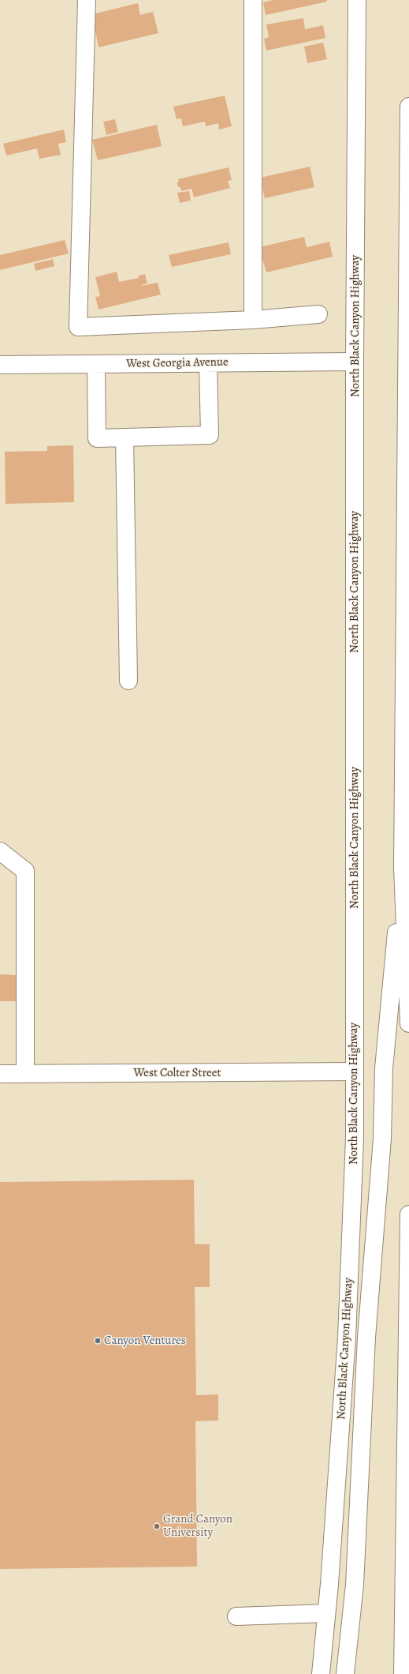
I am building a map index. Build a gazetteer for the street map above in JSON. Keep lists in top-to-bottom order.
{
  "streets": {
    "main road": ["North Black Canyon Highway", "West Georgia Avenue", "West Colter Street"]
  },
  "crossings": [
    ["North Black Canyon Highway", "West Georgia Avenue"],
    ["North Black Canyon Highway", "West Colter Street"]
  ],
  "places": ["Canyon Ventures", "Grand Canyon University"]
}
